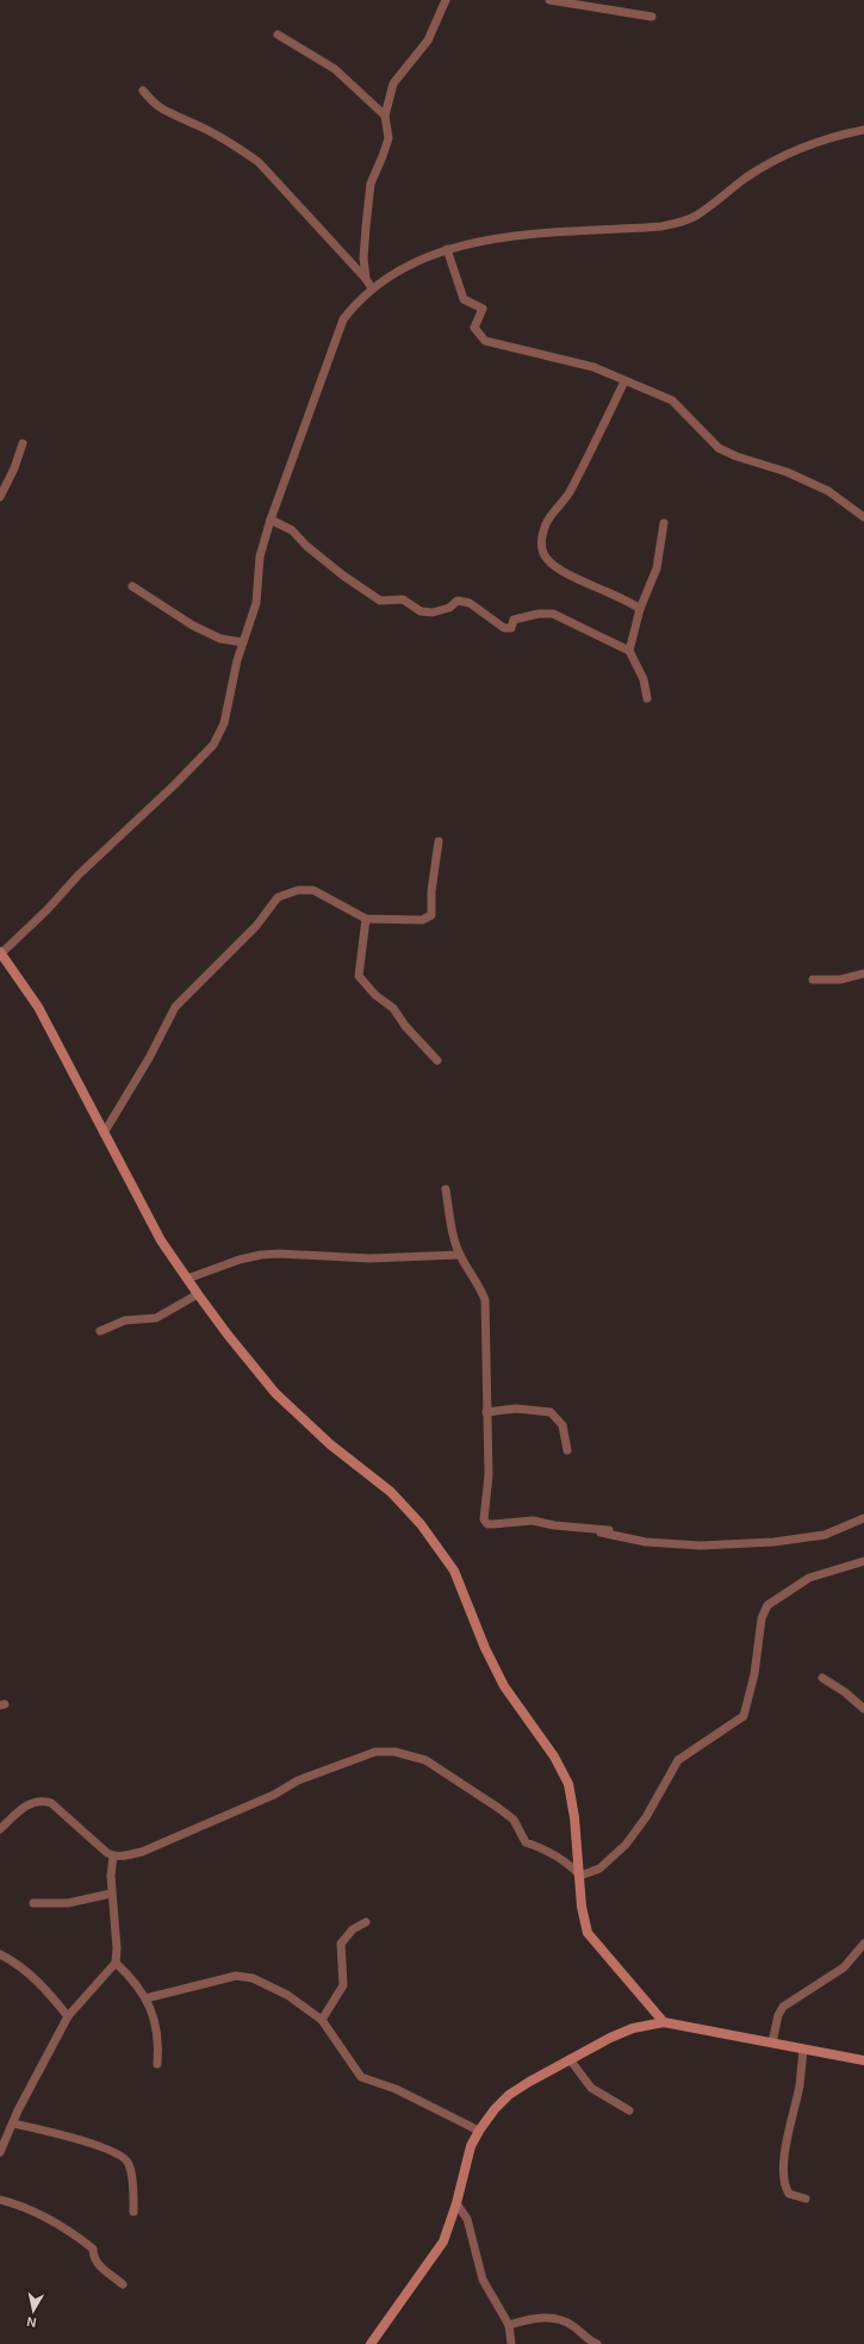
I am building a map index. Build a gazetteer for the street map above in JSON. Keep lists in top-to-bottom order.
{
  "north": "bottom"
}
